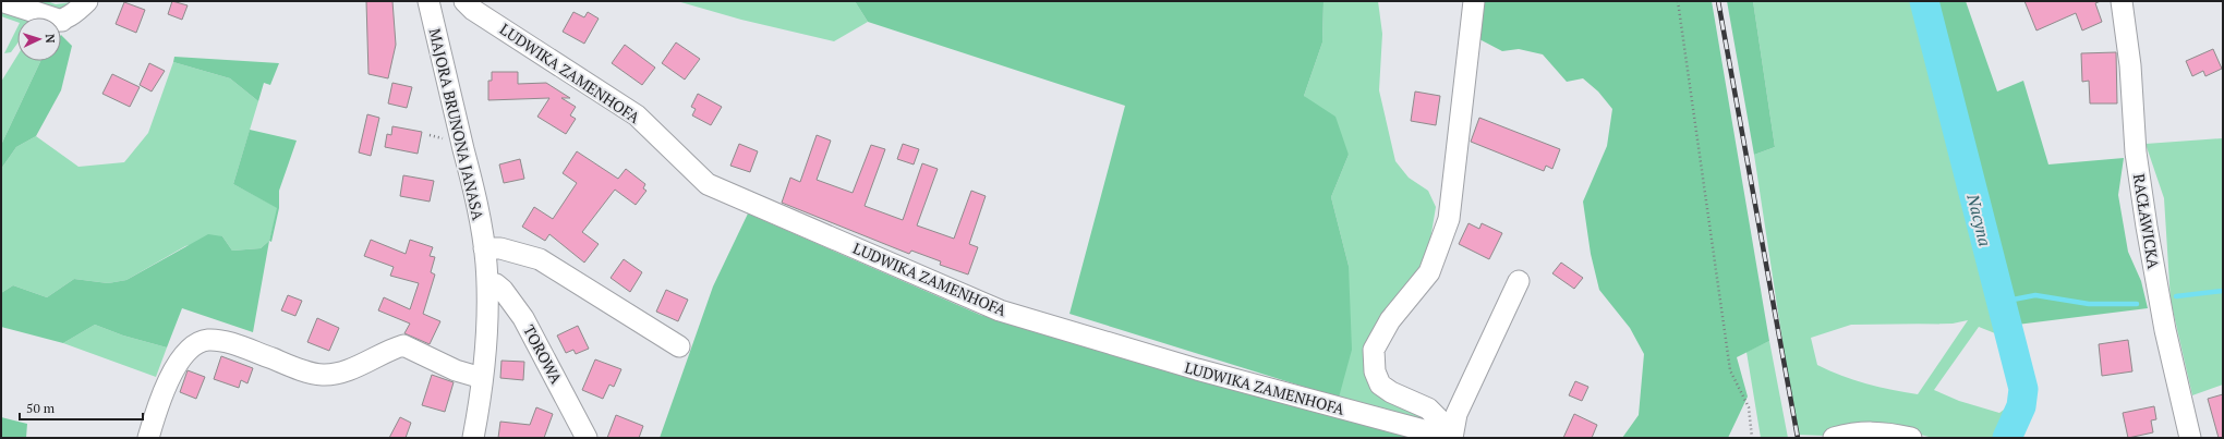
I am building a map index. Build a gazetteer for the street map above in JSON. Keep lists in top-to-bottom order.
{
  "streets": {
    "street": [
      "LUDWIKA ZAMENHOFA",
      "MAJORA BRUNONA JANASA",
      "RACŁAWICKA",
      "TOROWA"
    ]
  },
  "crossings": [
    ["MAJORA BRUNONA JANASA", "TOROWA"]
  ],
  "water": ["Nacyna"],
  "scale_bar": "50 m",
  "north": "right"
}
